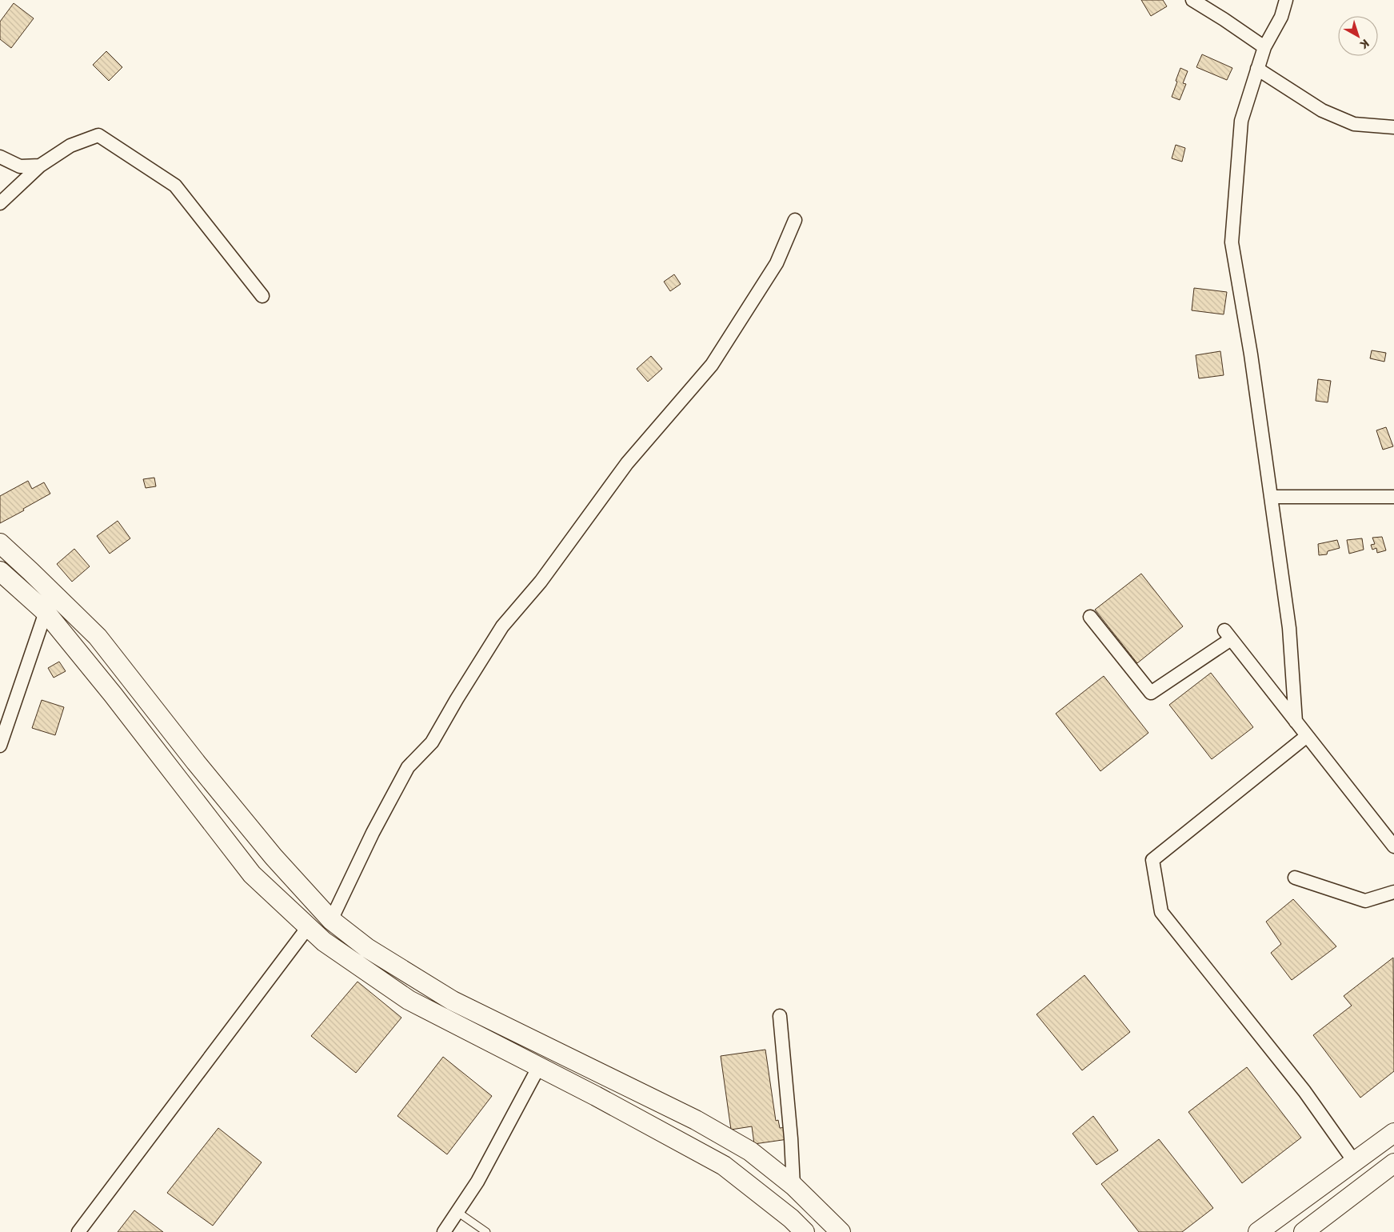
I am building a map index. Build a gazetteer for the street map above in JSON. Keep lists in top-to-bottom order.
{
  "north": "bottom right"
}
